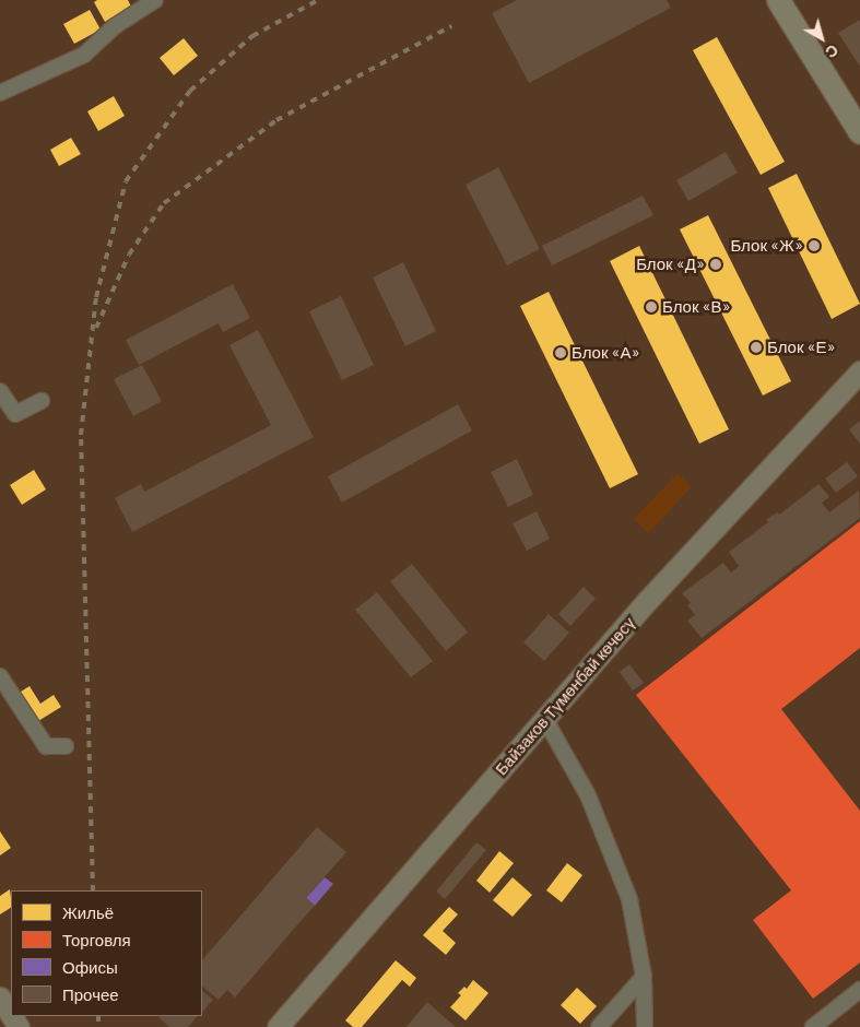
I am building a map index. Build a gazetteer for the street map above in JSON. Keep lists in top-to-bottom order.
{
  "streets": {
    "main road": ["Байзаков Түмөнбай көчөсү"]
  },
  "places": [
    "Блок «Ж»",
    "Блок «Д»",
    "Блок «В»",
    "Блок «Е»",
    "Блок «А»"
  ],
  "legend": [
    "Жильё",
    "Торговля",
    "Офисы",
    "Прочее"
  ],
  "north": "bottom right"
}
